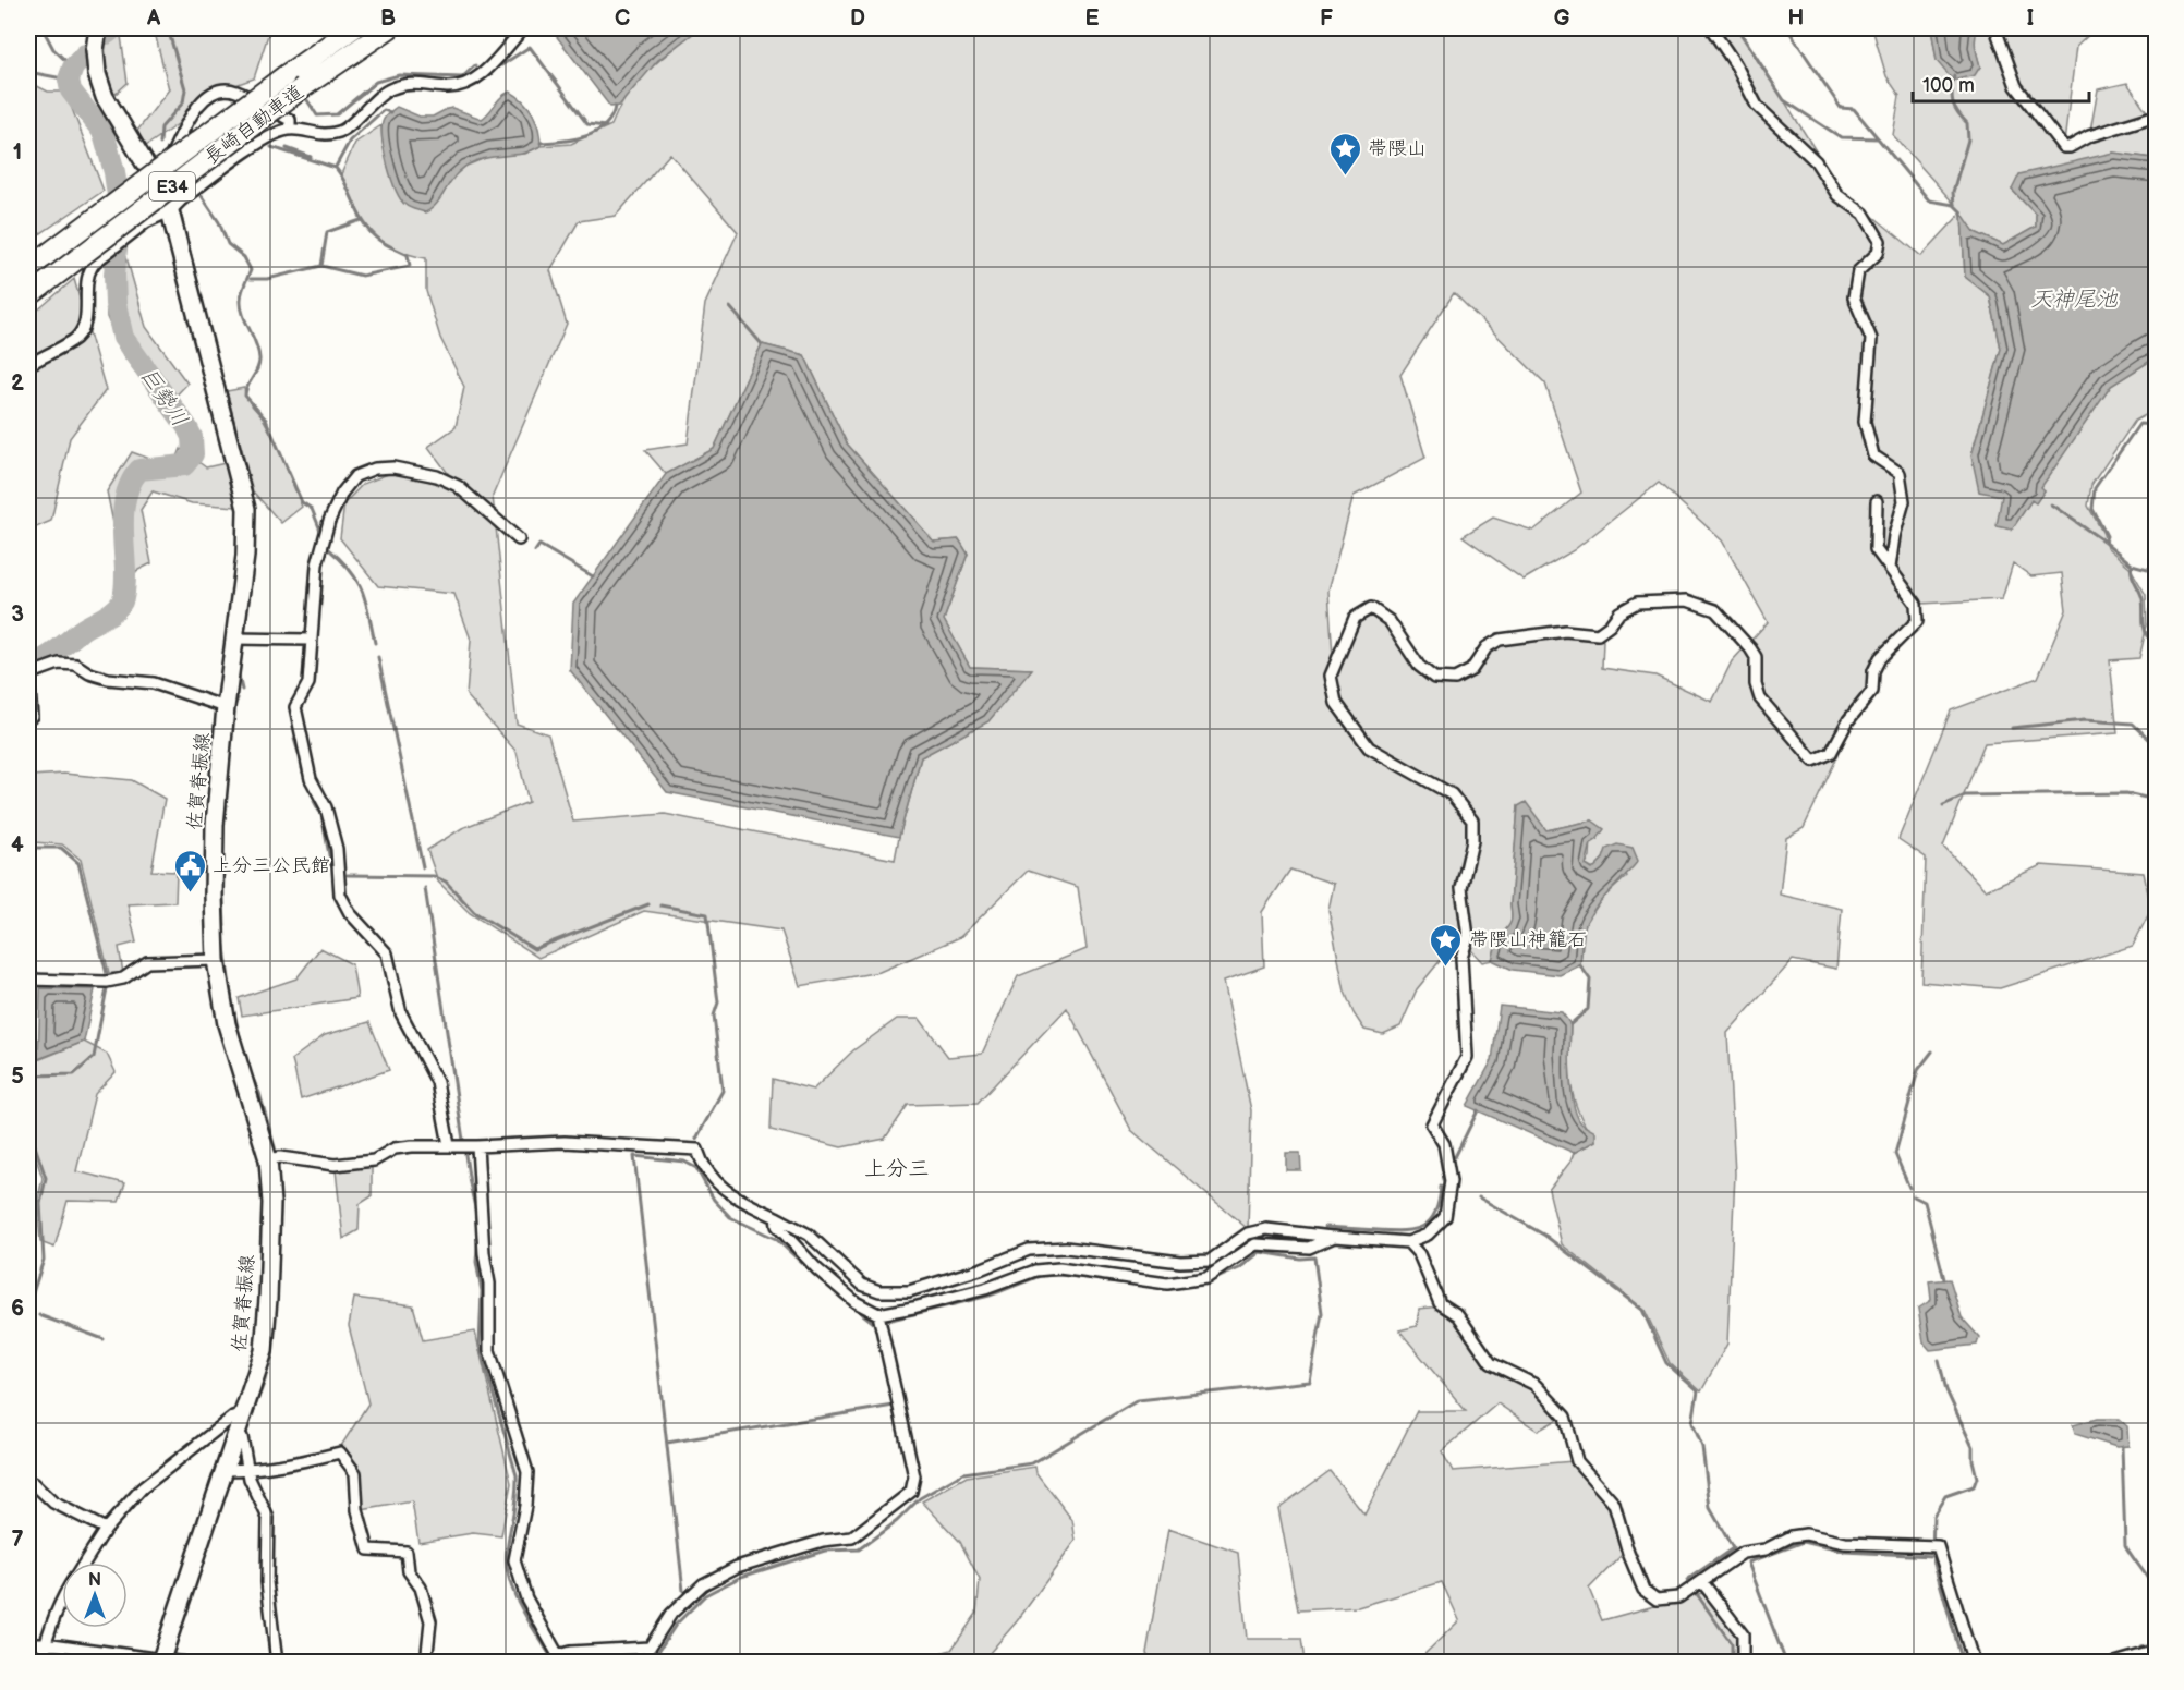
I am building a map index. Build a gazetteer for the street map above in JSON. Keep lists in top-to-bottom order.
{
  "streets": {
    "highway": ["長崎自動車道", "E34"],
    "main road": ["佐賀脊振線"]
  },
  "districts": ["上分三"],
  "water": ["天神尾池", "巨勢川"],
  "places": {
    "place": ["帯隈山", "帯隈山神籠石"],
    "public building": ["上分三公民館"]
  },
  "scale_bar": "100 m",
  "north": "top",
  "grid": {
    "columns": [
      "A",
      "B",
      "C",
      "D",
      "E",
      "F",
      "G",
      "H",
      "I"
    ],
    "rows": [
      "1",
      "2",
      "3",
      "4",
      "5",
      "6",
      "7"
    ]
  }
}
